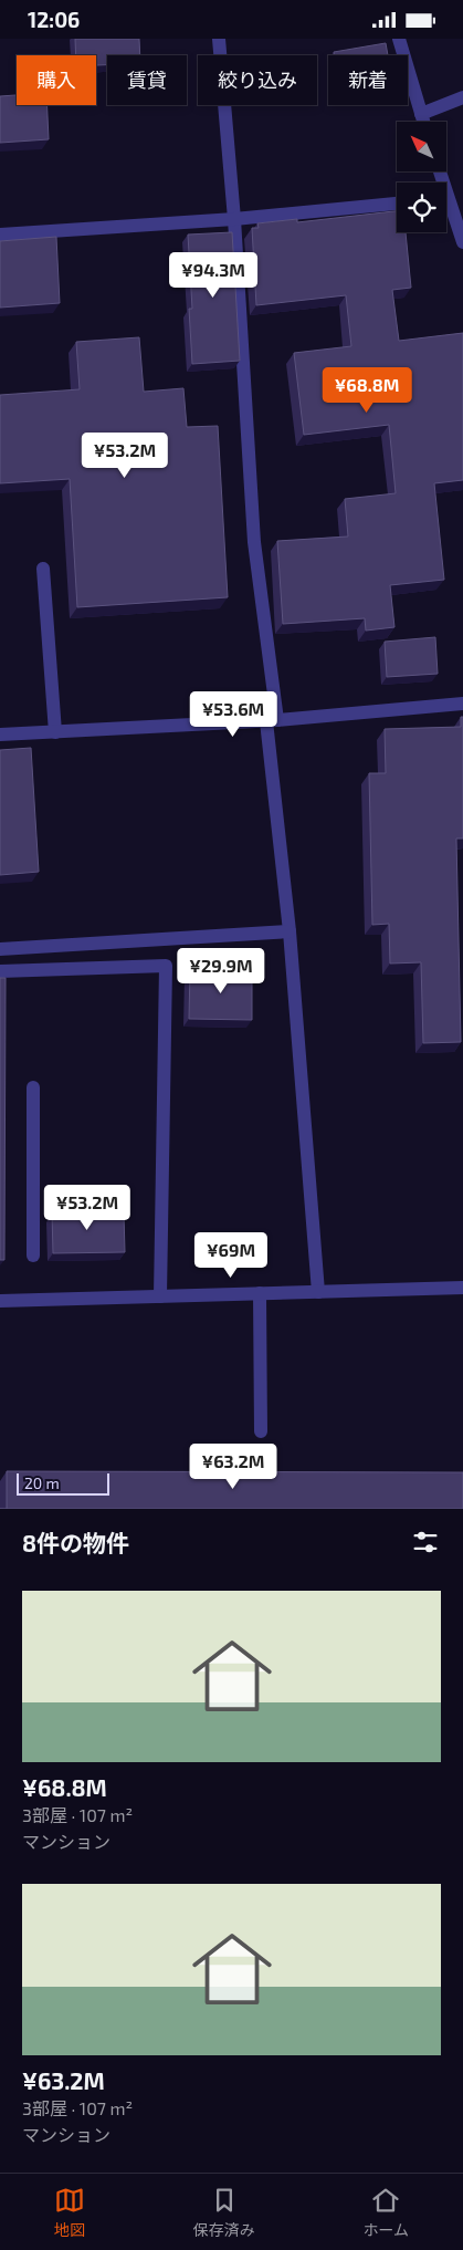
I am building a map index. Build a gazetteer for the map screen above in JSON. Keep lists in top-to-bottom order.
{
  "scale_bar": "20 m",
  "north": "top left",
  "page": {
    "status": "12:06",
    "chip": [
      "購入",
      "賃貸",
      "絞り込み",
      "新着"
    ],
    "price": [
      "¥94.3M",
      "¥68.8M",
      "¥53.2M",
      "¥53.6M",
      "¥29.9M",
      "¥53.2M",
      "¥69M",
      "¥63.2M"
    ],
    "scale": "20 m",
    "heading": "8件の物件",
    "list": [
      {
        "name": "¥68.8M",
        "note": "3部屋 · 107 m² · マンション"
      },
      {
        "name": "¥63.2M",
        "note": "3部屋 · 107 m² · マンション"
      }
    ],
    "tabs": ["地図", "保存済み", "ホーム"]
  }
}
